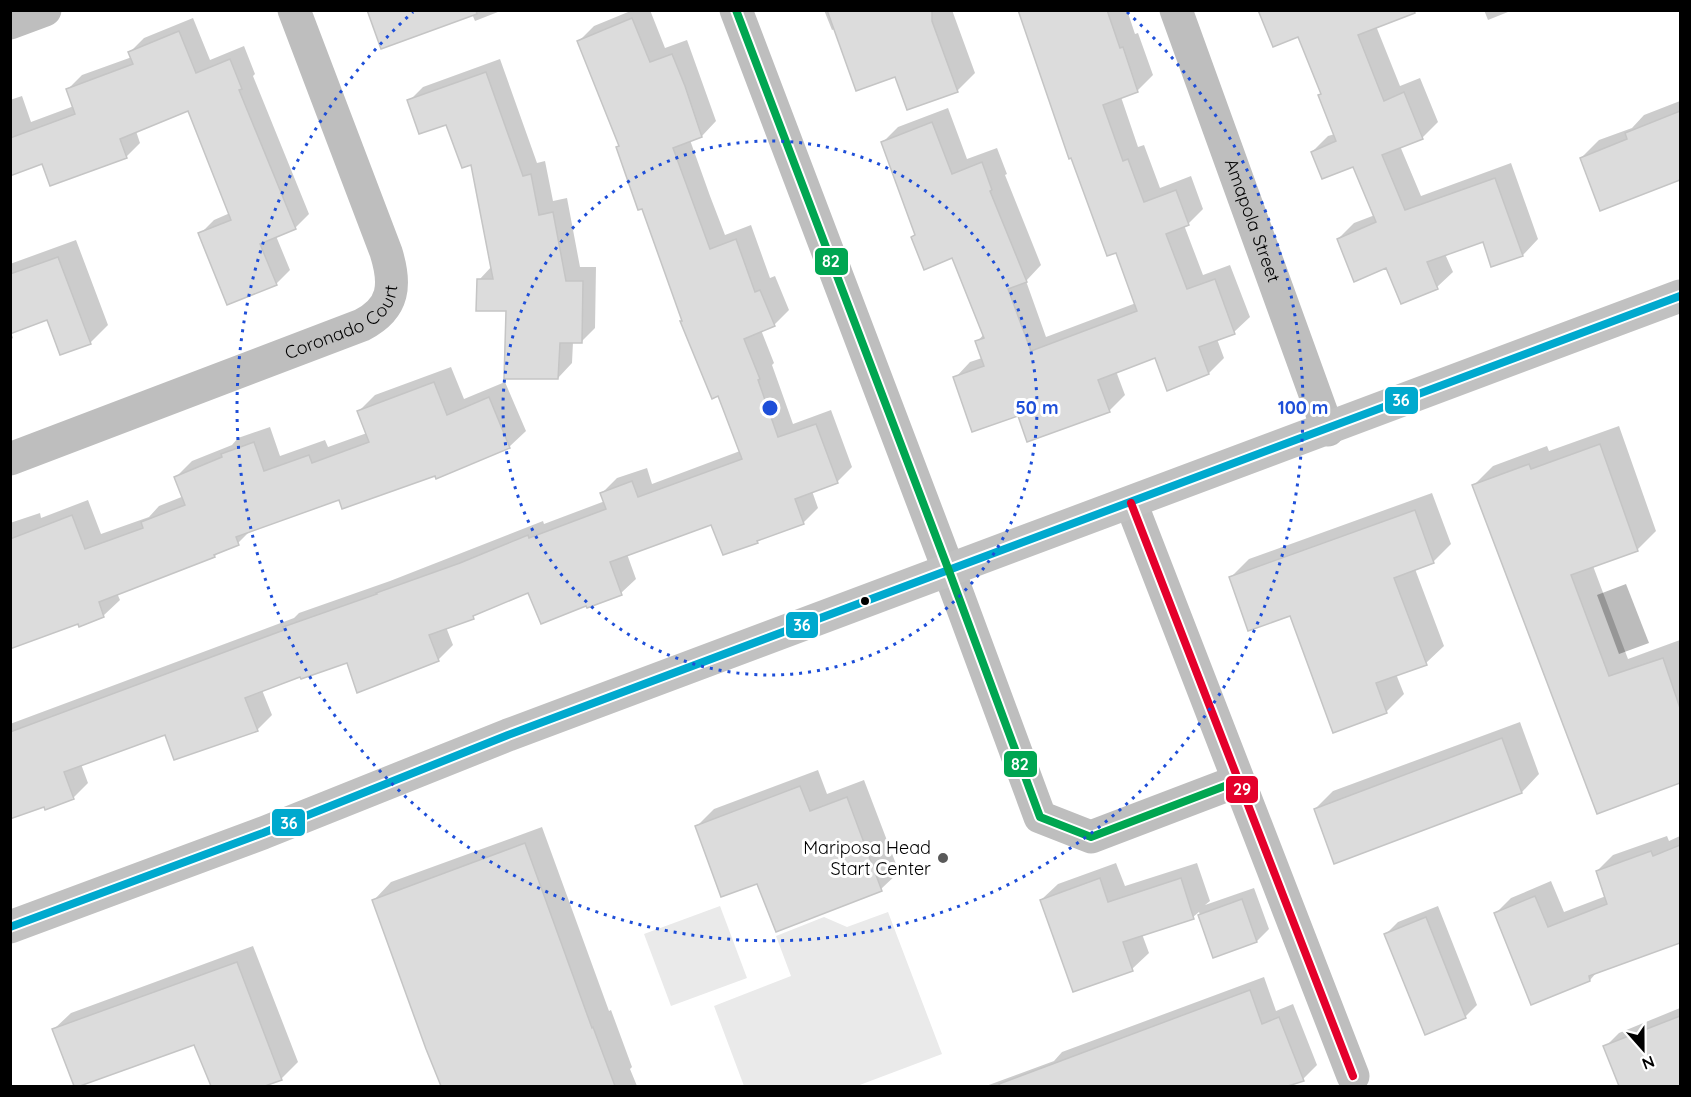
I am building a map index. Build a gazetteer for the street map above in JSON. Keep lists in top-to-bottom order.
{
  "streets": {
    "street": ["Amapola Street", "Coronado Court"]
  },
  "places": ["Mariposa Head Start Center"],
  "lines": ["transit line 82", "transit line 36", "transit line 29"],
  "north": "bottom",
  "rings": ["50 m", "100 m"]
}
